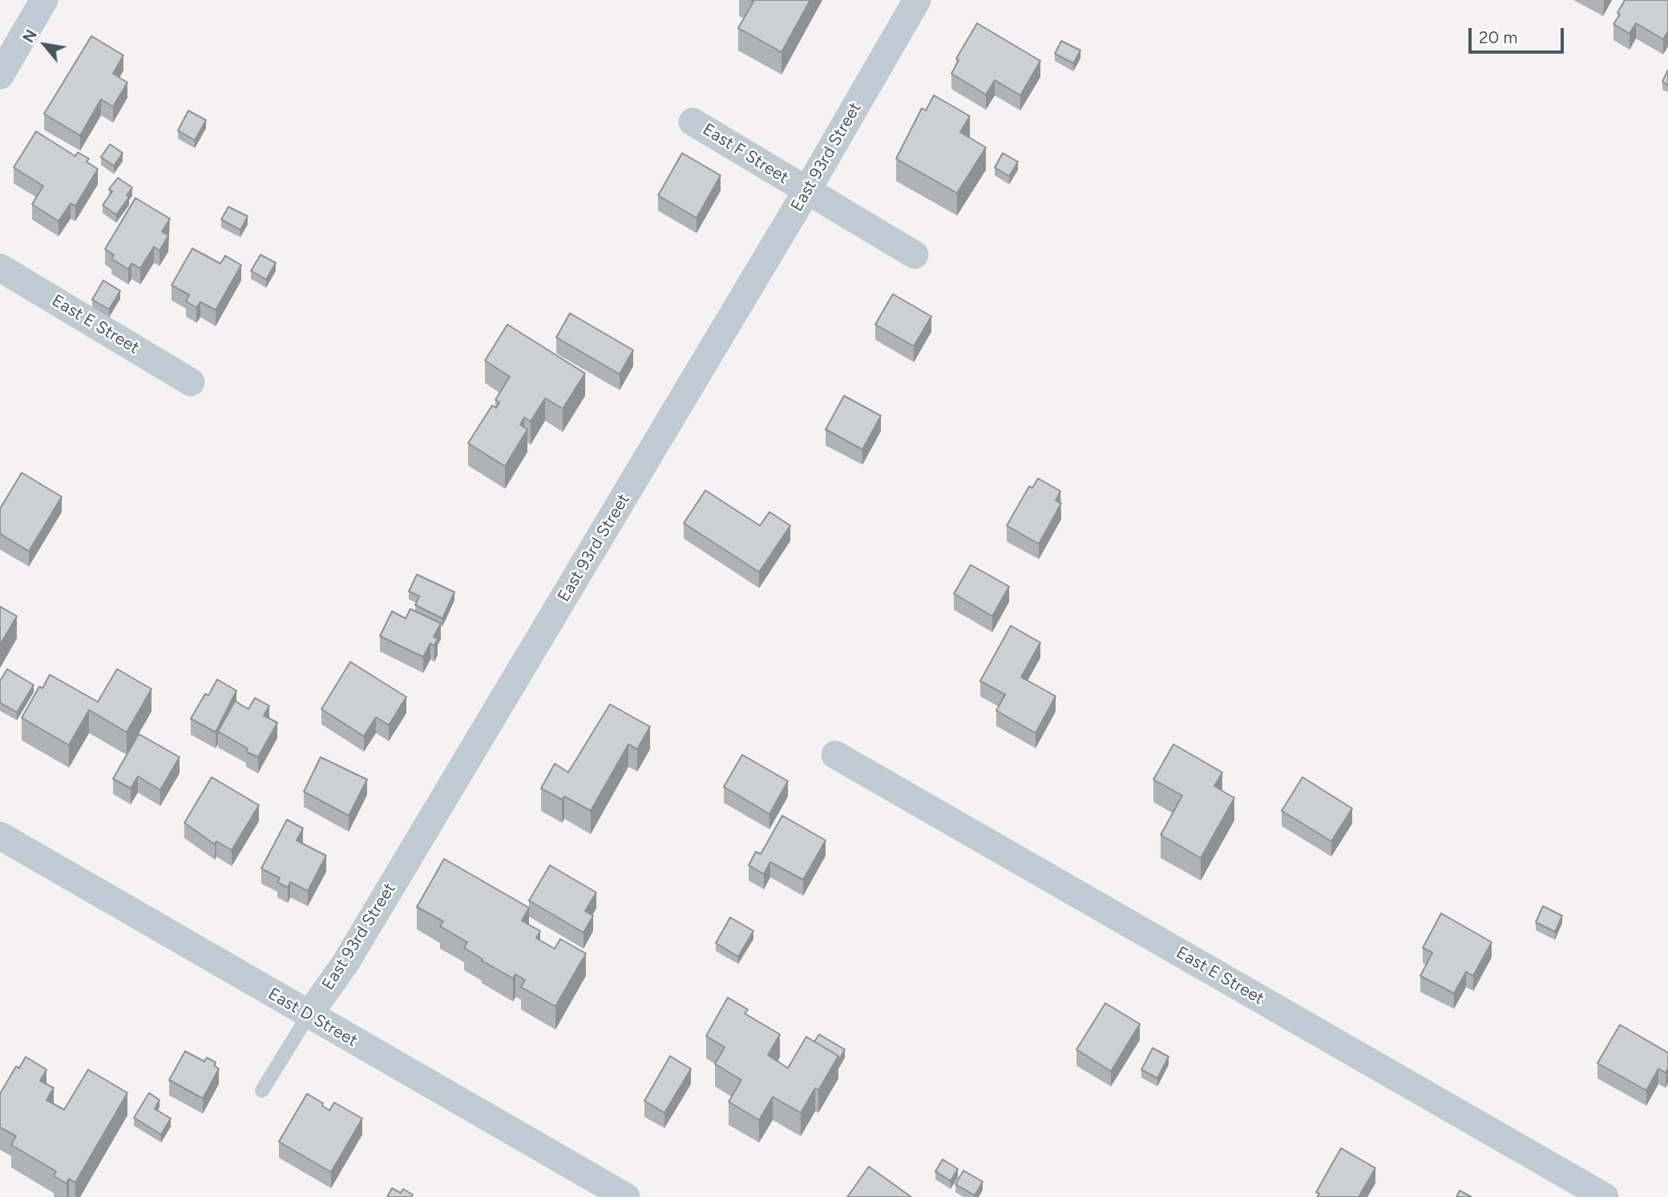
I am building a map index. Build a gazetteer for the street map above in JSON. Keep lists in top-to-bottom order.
{
  "streets": {
    "street": [
      "East F Street",
      "East 93rd Street",
      "East E Street",
      "East D Street"
    ]
  },
  "crossings": [
    ["East F Street", "East 93rd Street"],
    ["East 93rd Street", "East D Street"]
  ],
  "scale_bar": "20 m",
  "north": "top left"
}
